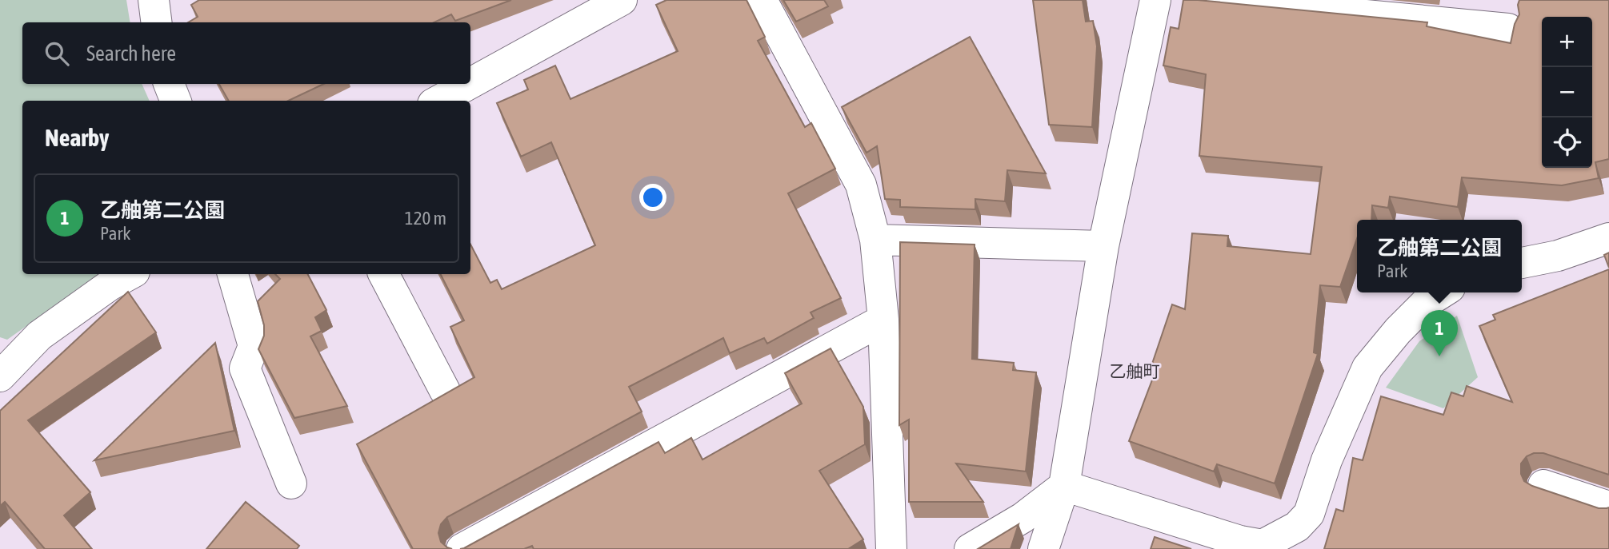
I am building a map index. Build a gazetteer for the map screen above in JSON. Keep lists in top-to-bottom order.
{
  "districts": ["乙舳町"],
  "page": {
    "map_buttons": ["+", "−"],
    "search": "Search here",
    "heading": "Nearby",
    "list": [
      {
        "mark": "1",
        "name": "乙舳第二公園",
        "note": "Park",
        "value": "120 m"
      }
    ],
    "popup": ["乙舳第二公園", "Park"],
    "pins": "1"
  }
}
